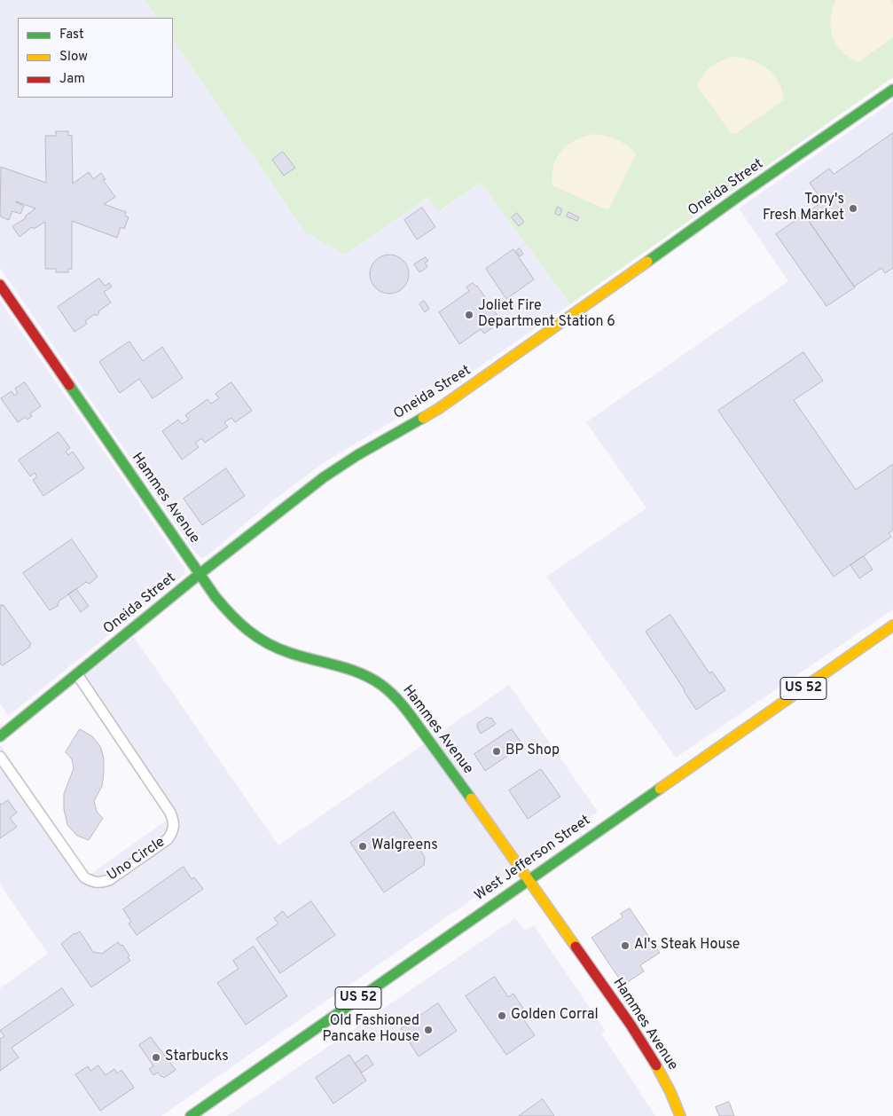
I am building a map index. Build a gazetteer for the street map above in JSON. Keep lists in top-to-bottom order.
{
  "streets": {
    "street": [
      "Oneida Street",
      "Hammes Avenue",
      "US 52",
      "West Jefferson Street",
      "Uno Circle"
    ]
  },
  "crossings": [
    ["Oneida Street", "Hammes Avenue"],
    ["Oneida Street", "Uno Circle"],
    ["Hammes Avenue", "West Jefferson Street"]
  ],
  "places": [
    "Tony's Fresh Market",
    "Joliet Fire Department Station 6",
    "BP Shop",
    "Walgreens",
    "Al's Steak House",
    "Golden Corral",
    "Old Fashioned Pancake House",
    "Starbucks"
  ],
  "legend": ["Fast", "Slow", "Jam"]
}
